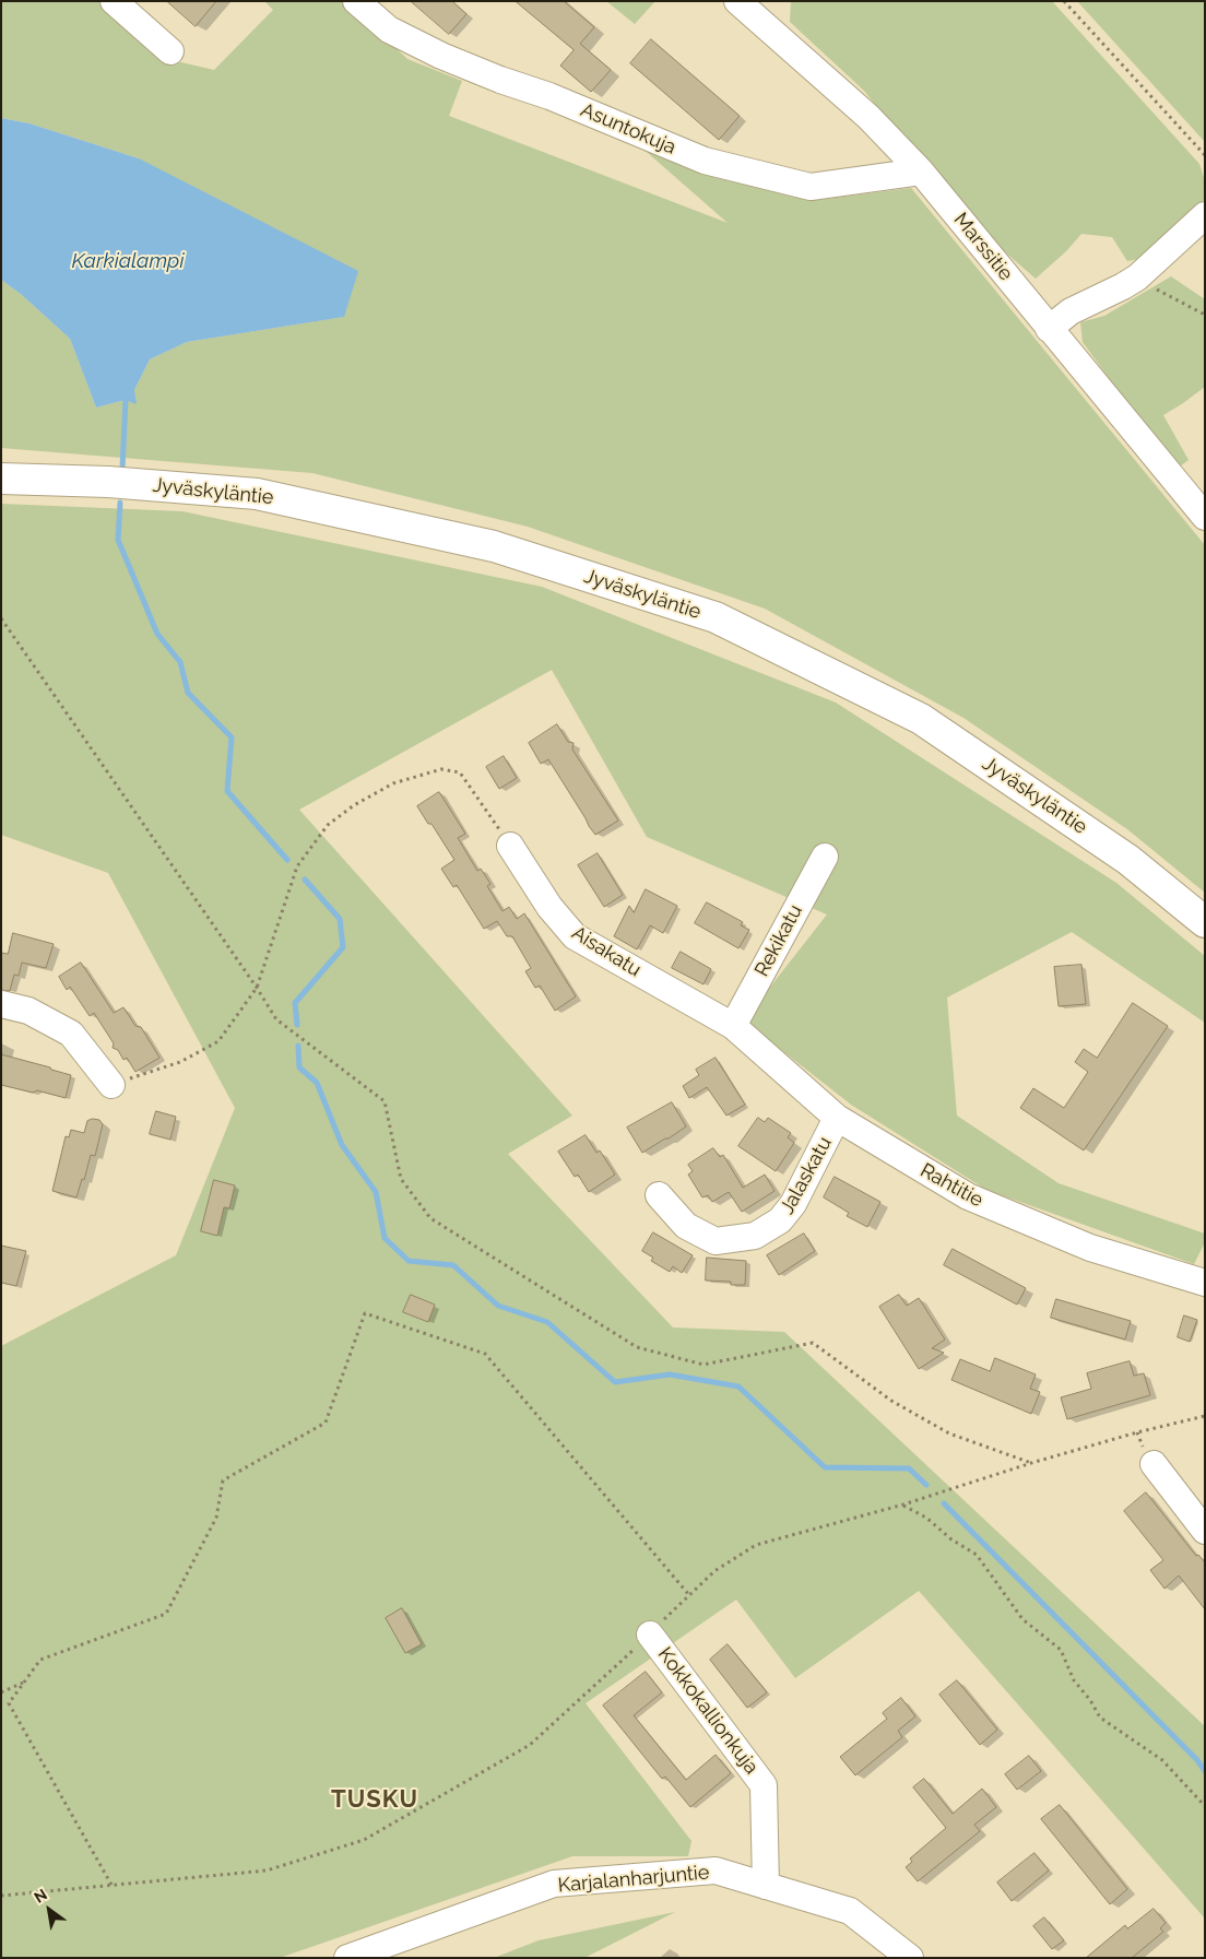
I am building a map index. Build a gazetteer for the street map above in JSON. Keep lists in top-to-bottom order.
{
  "streets": {
    "highway": ["Jyväskyläntie"],
    "street": [
      "Asuntokuja",
      "Marssitie",
      "Rekikatu",
      "Aisakatu",
      "Jalaskatu",
      "Rahtitie",
      "Kokkokallionkuja",
      "Karjalanharjuntie"
    ]
  },
  "crossings": [
    ["Asuntokuja", "Marssitie"],
    ["Rekikatu", "Aisakatu"],
    ["Rekikatu", "Rahtitie"],
    ["Aisakatu", "Rahtitie"],
    ["Jalaskatu", "Rahtitie"],
    ["Kokkokallionkuja", "Karjalanharjuntie"]
  ],
  "districts": ["TUSKU"],
  "water": ["Karkialampi"],
  "north": "top left"
}
